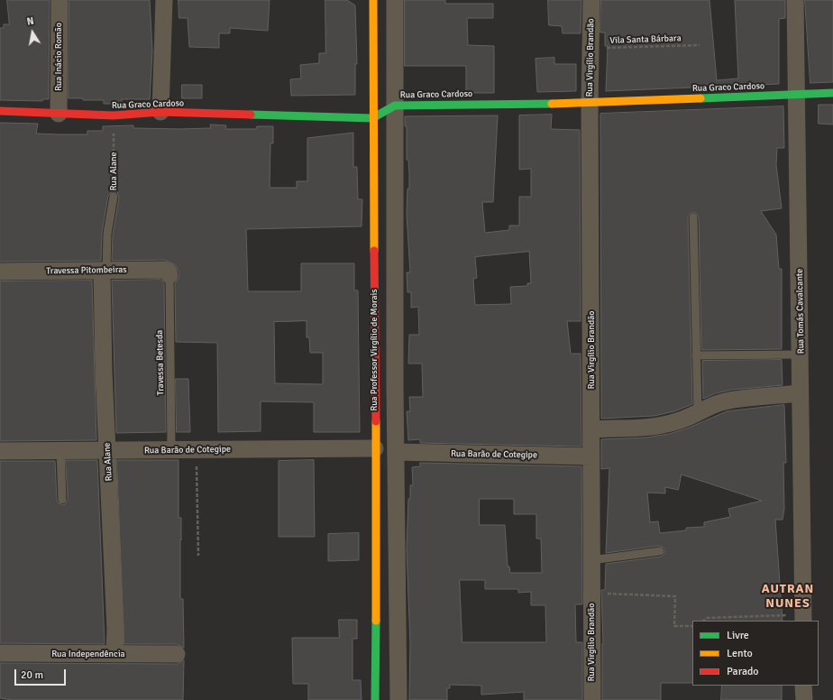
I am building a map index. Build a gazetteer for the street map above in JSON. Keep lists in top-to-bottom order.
{
  "streets": {
    "street": [
      "Rua Inácio Romão",
      "Rua Virgílio Brandão",
      "Rua Graco Cardoso",
      "Rua Alane",
      "Travessa Pitombeiras",
      "Rua Tomás Cavalcante",
      "Rua Professor Virgílio de Morais",
      "Rua Barão de Cotegipe",
      "Rua Independência"
    ],
    "lane": ["Travessa Betesda"],
    "path": ["Vila Santa Bárbara"]
  },
  "crossings": [
    ["Vila Santa Bárbara", "Rua Virgílio Brandão"],
    ["Rua Inácio Romão", "Rua Graco Cardoso"],
    ["Rua Virgílio Brandão", "Rua Graco Cardoso"],
    ["Rua Virgílio Brandão", "Rua Barão de Cotegipe"],
    ["Rua Graco Cardoso", "Rua Alane"],
    ["Rua Graco Cardoso", "Rua Tomás Cavalcante"],
    ["Rua Graco Cardoso", "Rua Professor Virgílio de Morais"],
    ["Rua Alane", "Travessa Pitombeiras"],
    ["Rua Alane", "Rua Barão de Cotegipe"],
    ["Rua Alane", "Rua Independência"],
    ["Travessa Pitombeiras", "Travessa Betesda"],
    ["Rua Professor Virgílio de Morais", "Rua Barão de Cotegipe"],
    ["Travessa Betesda", "Rua Barão de Cotegipe"]
  ],
  "districts": ["AUTRAN NUNES"],
  "legend": ["Livre", "Lento", "Parado"],
  "scale_bar": "20 m",
  "north": "top"
}
